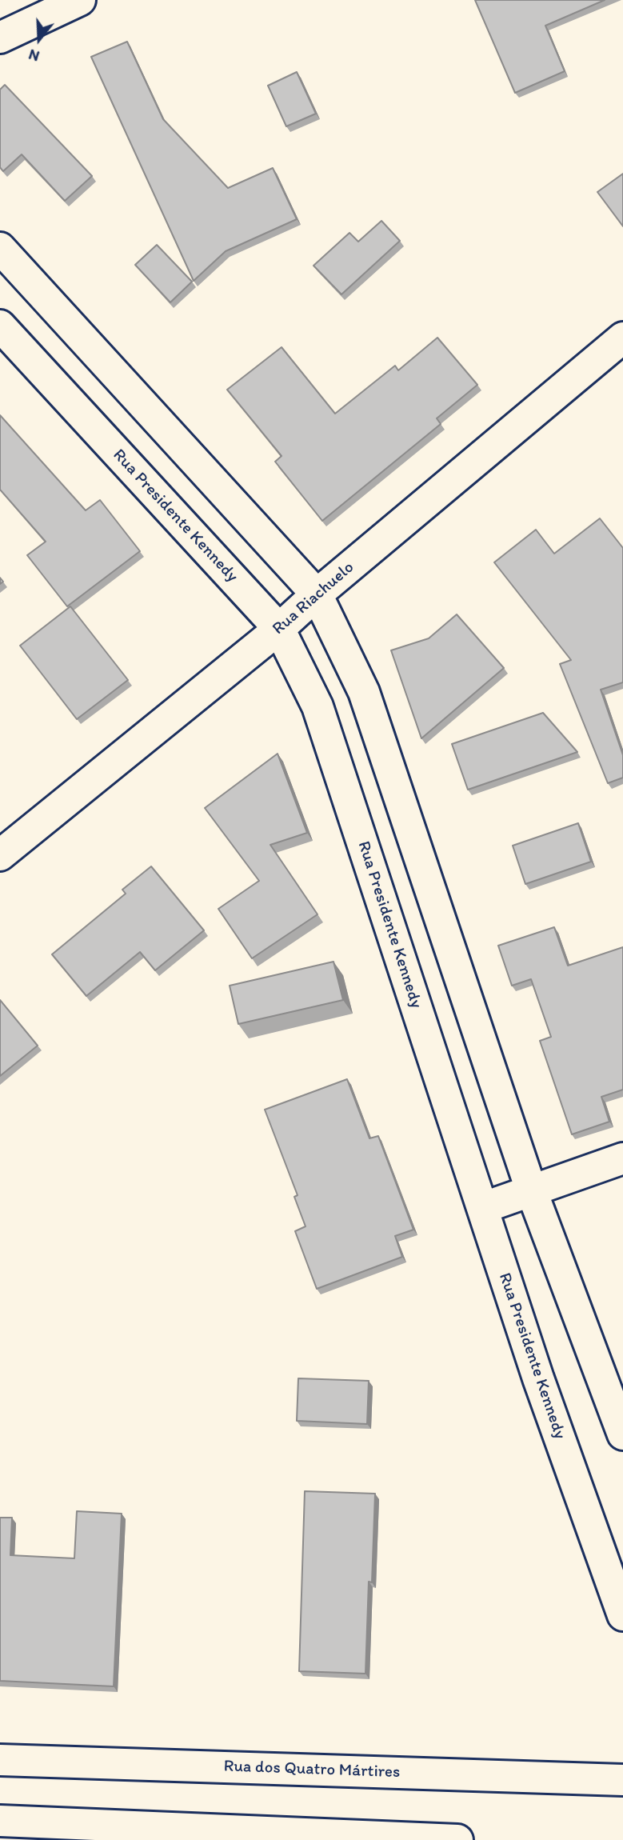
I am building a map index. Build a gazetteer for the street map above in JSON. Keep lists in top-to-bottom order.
{
  "streets": {
    "street": ["Rua Presidente Kennedy", "Rua Riachuelo", "Rua dos Quatro Mártires"]
  },
  "crossings": [
    ["Rua Presidente Kennedy", "Rua Riachuelo"]
  ],
  "north": "bottom"
}
